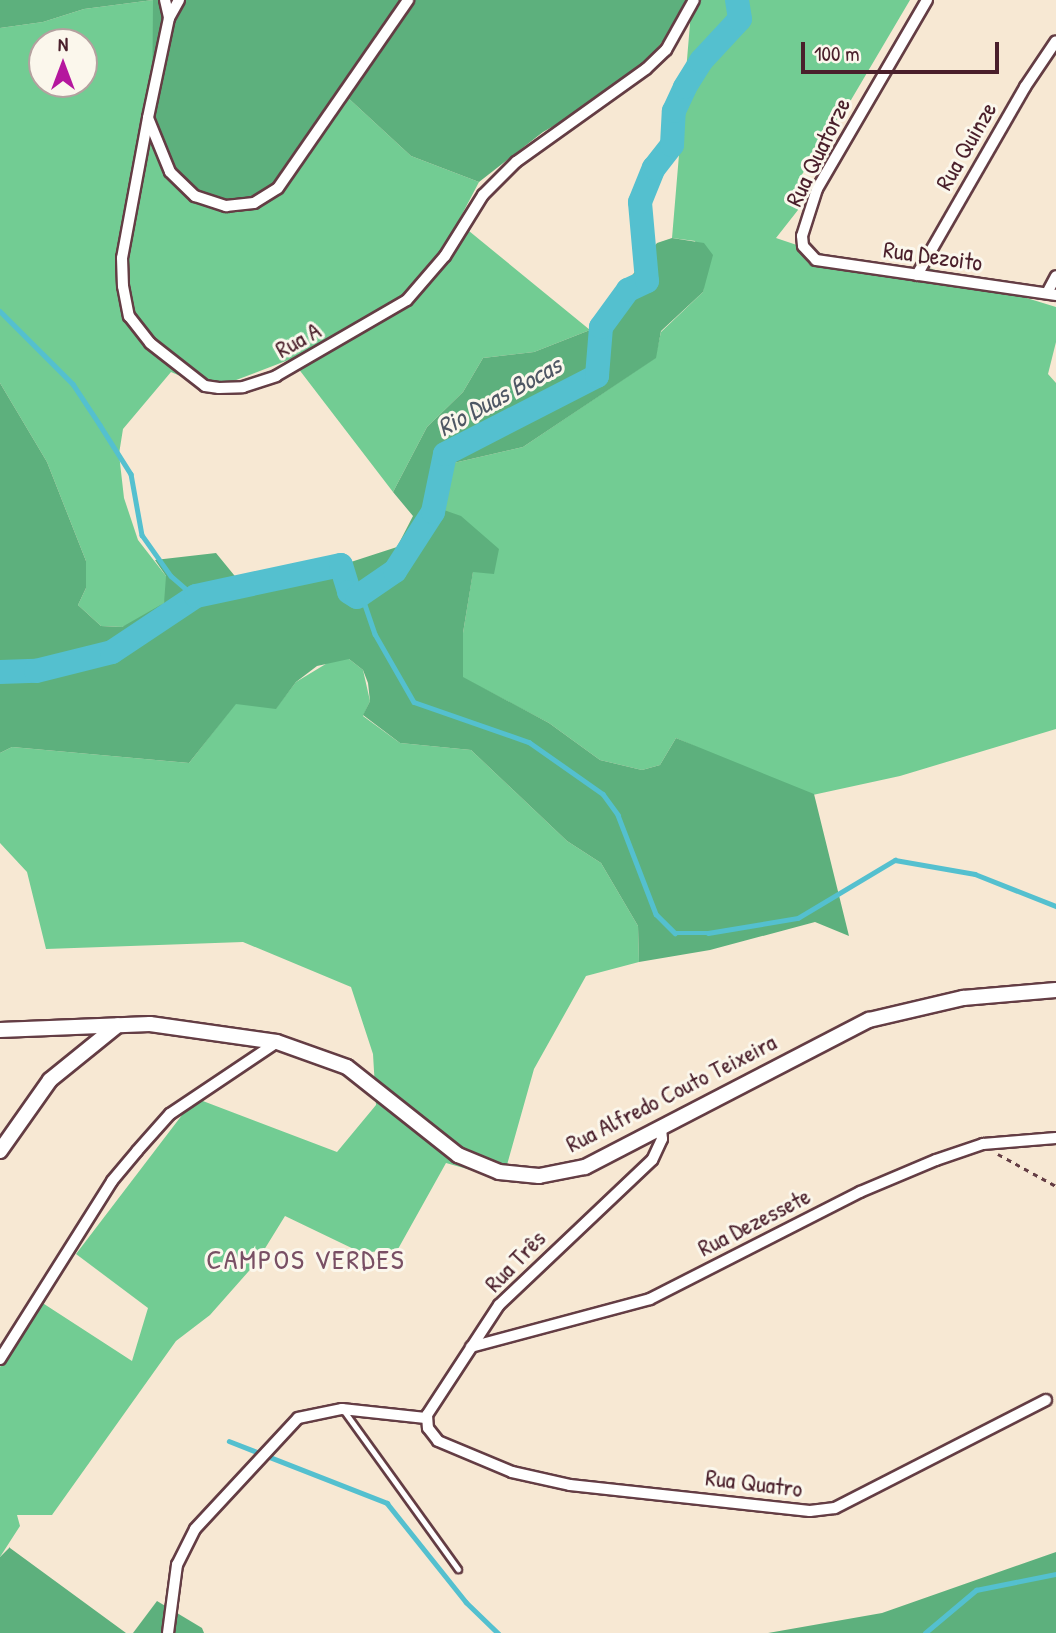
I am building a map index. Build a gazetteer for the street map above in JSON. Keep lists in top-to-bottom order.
{
  "streets": {
    "street": [
      "Rua Quinze",
      "Rua Quatorze",
      "Rua Dezoito",
      "Rua A",
      "Rua Alfredo Couto Teixeira",
      "Rua Dezessete",
      "Rua Três",
      "Rua Quatro"
    ]
  },
  "crossings": [
    ["Rua Quinze", "Rua Dezoito"],
    ["Rua Quatorze", "Rua Dezoito"],
    ["Rua Alfredo Couto Teixeira", "Rua Três"],
    ["Rua Dezessete", "Rua Três"],
    ["Rua Três", "Rua Quatro"]
  ],
  "districts": ["CAMPOS VERDES"],
  "water": ["Rio Duas Bocas"],
  "scale_bar": "100 m",
  "north": "top"
}
